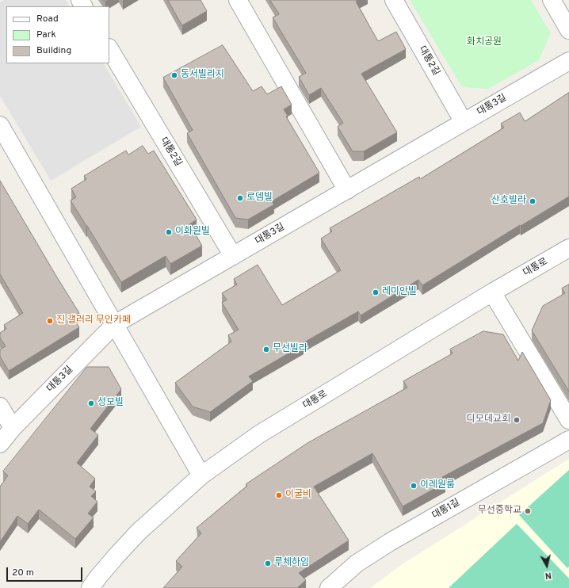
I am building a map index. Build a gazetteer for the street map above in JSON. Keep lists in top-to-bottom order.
{
  "streets": {
    "street": [
      "대통2길",
      "대통3길",
      "대통로",
      "대통1길"
    ]
  },
  "crossings": [
    ["대통2길", "대통3길"]
  ],
  "parks": ["화치공원"],
  "places": [
    "동서빌리지",
    "로뎀빌",
    "산호빌라",
    "이화원빌",
    "레미안빌",
    "진 갤러리 무인카페",
    "무선빌라",
    "성모빌",
    "디모데교회",
    "이레원룸",
    "이굴비",
    "무선중학교",
    "루체하임"
  ],
  "legend": ["Road", "Park", "Building"],
  "scale_bar": "20 m",
  "north": "bottom"
}
